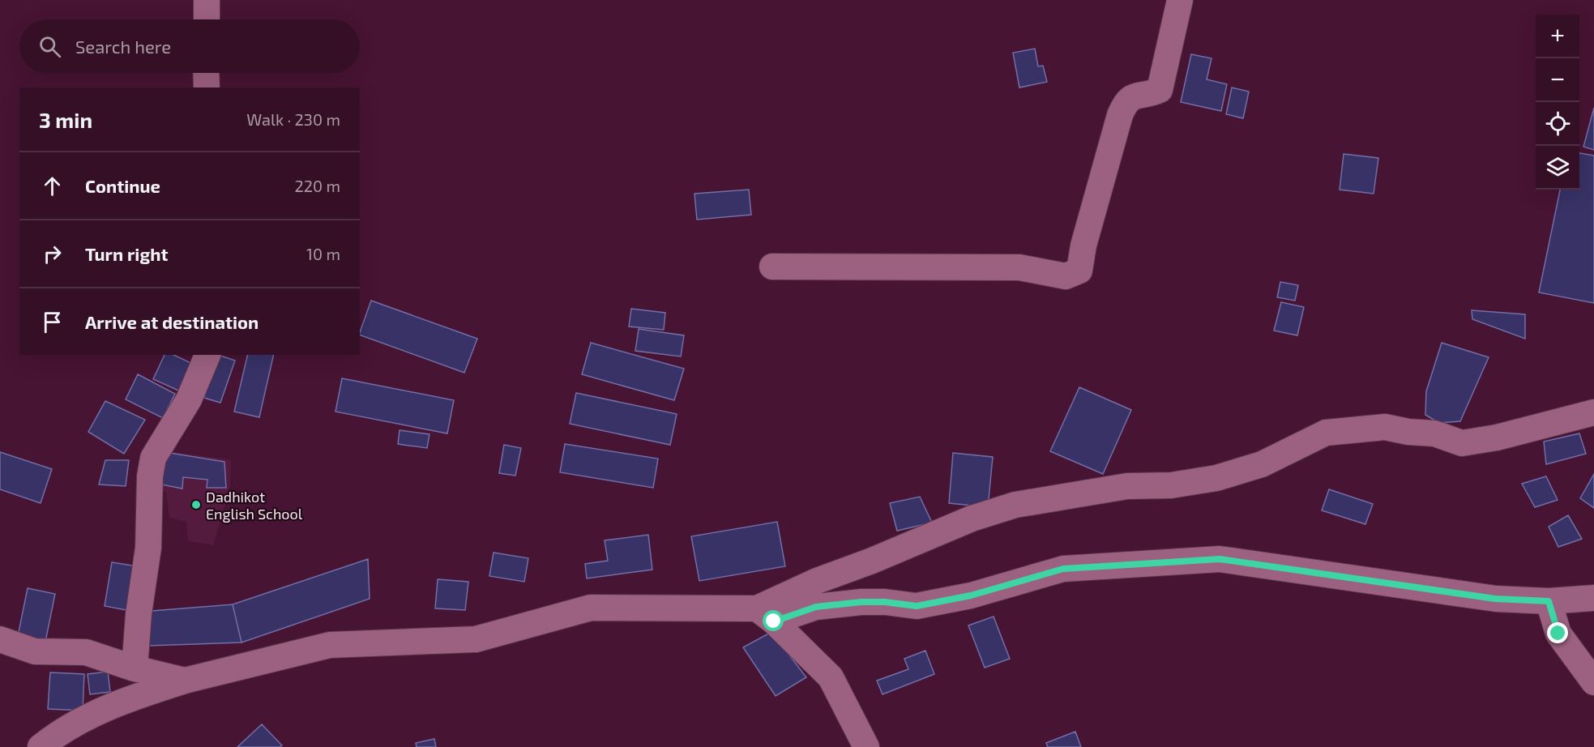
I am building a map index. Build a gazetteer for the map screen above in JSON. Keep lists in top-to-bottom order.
{
  "places": ["Dadhikot English School"],
  "page": {
    "map_buttons": ["+", "−"],
    "search": "Search here",
    "heading": ["3 min", "Walk · 230 m"],
    "list": [
      ["Continue", "220 m"],
      ["Turn right", "10 m"],
      "Arrive at destination"
    ]
  }
}
